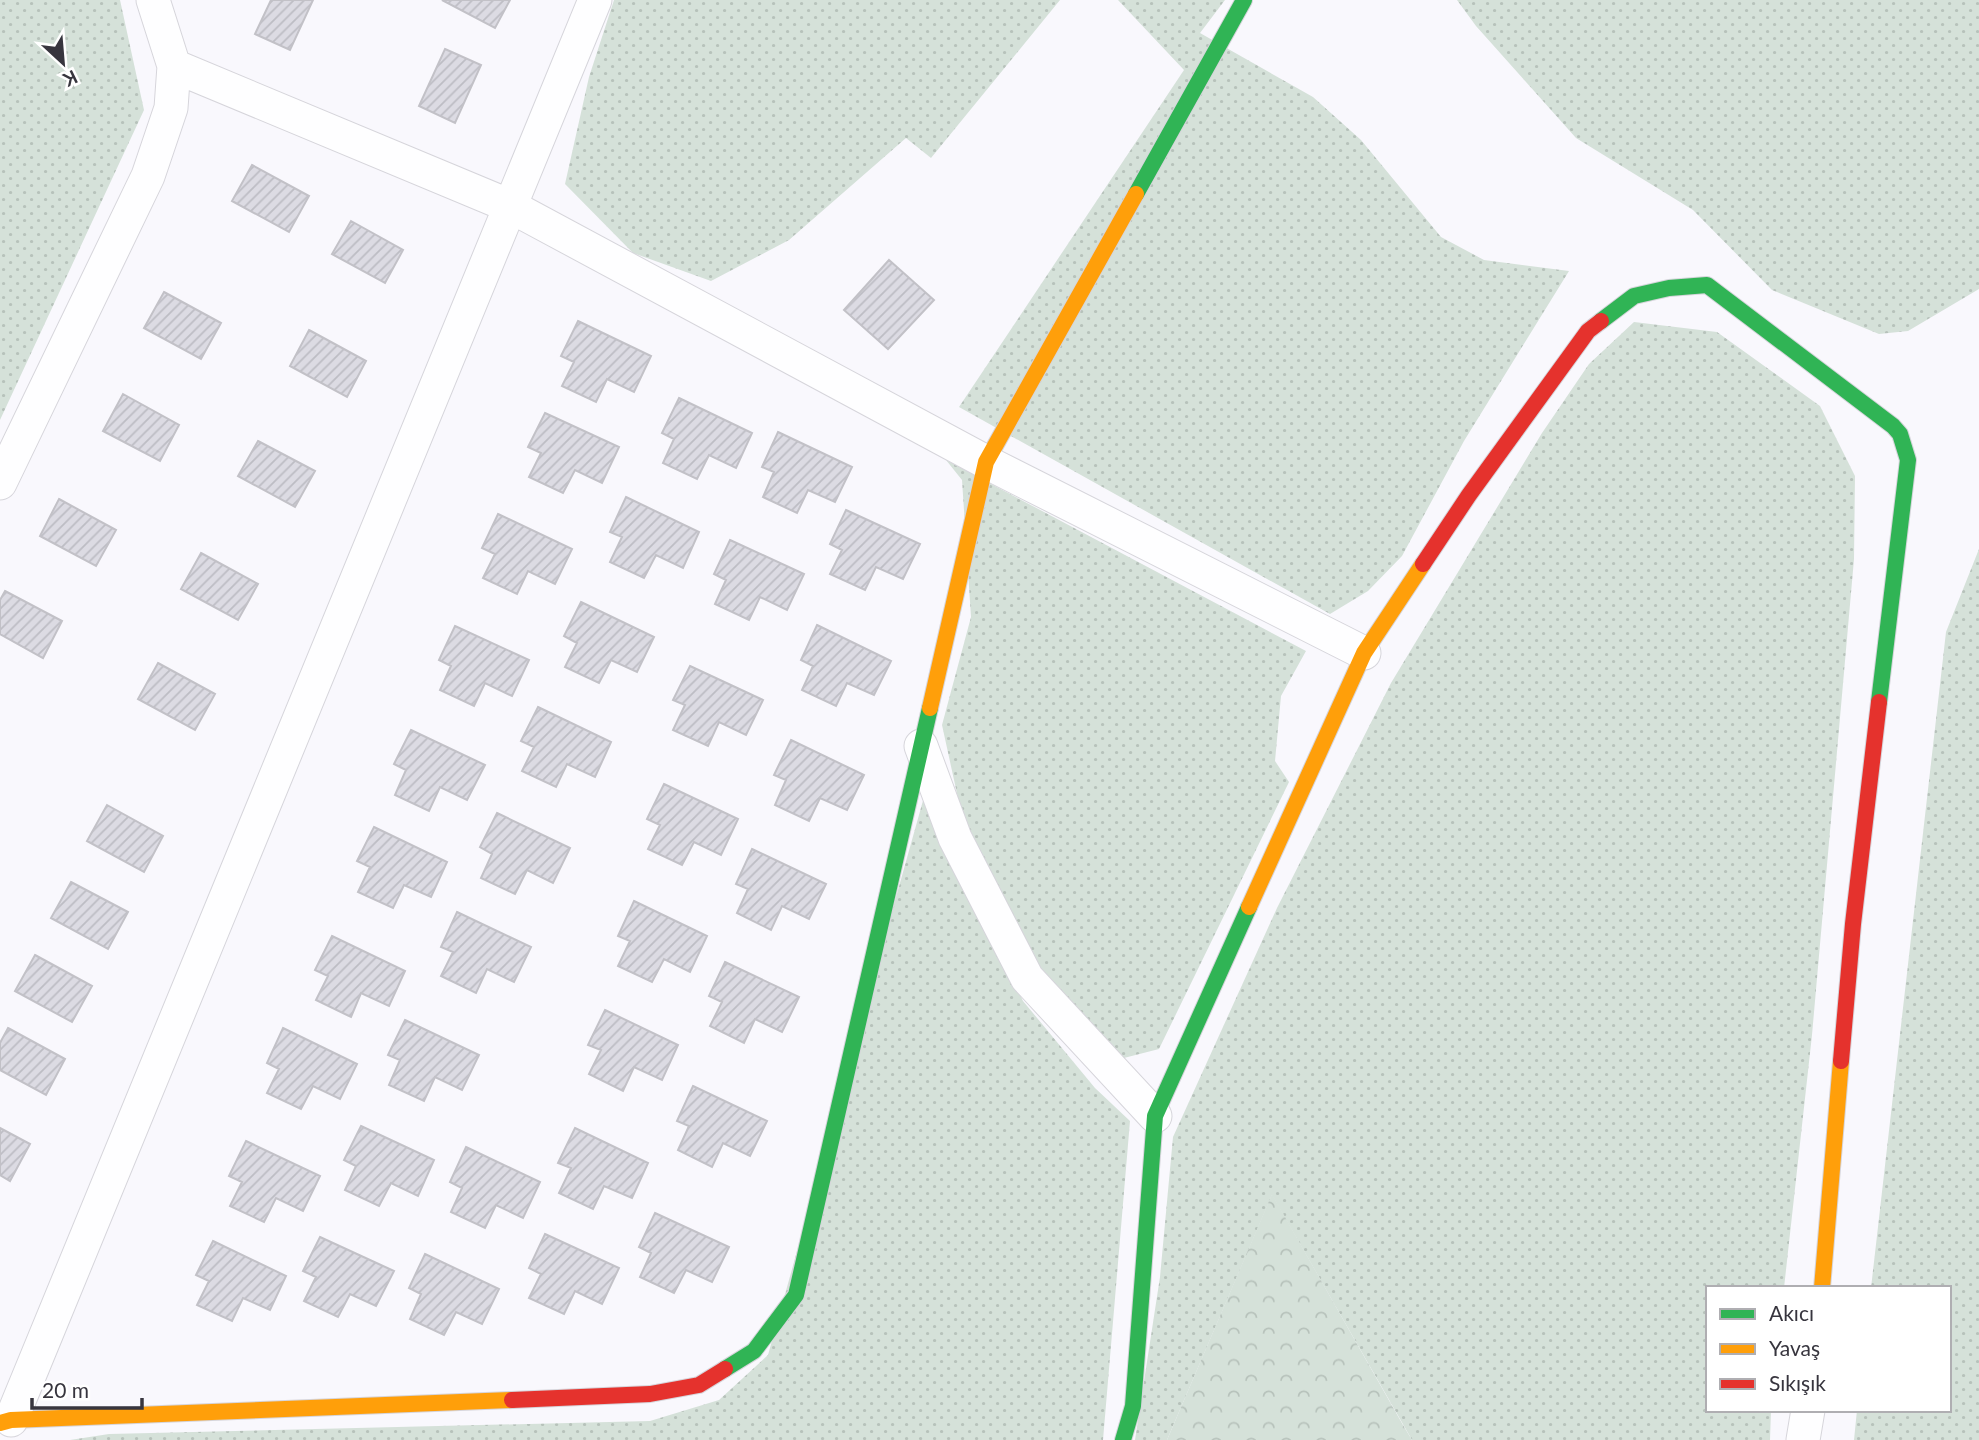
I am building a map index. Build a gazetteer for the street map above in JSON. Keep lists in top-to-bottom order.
{
  "legend": ["Akıcı", "Yavaş", "Sıkışık"],
  "scale_bar": "20 m",
  "north": "bottom right"
}
